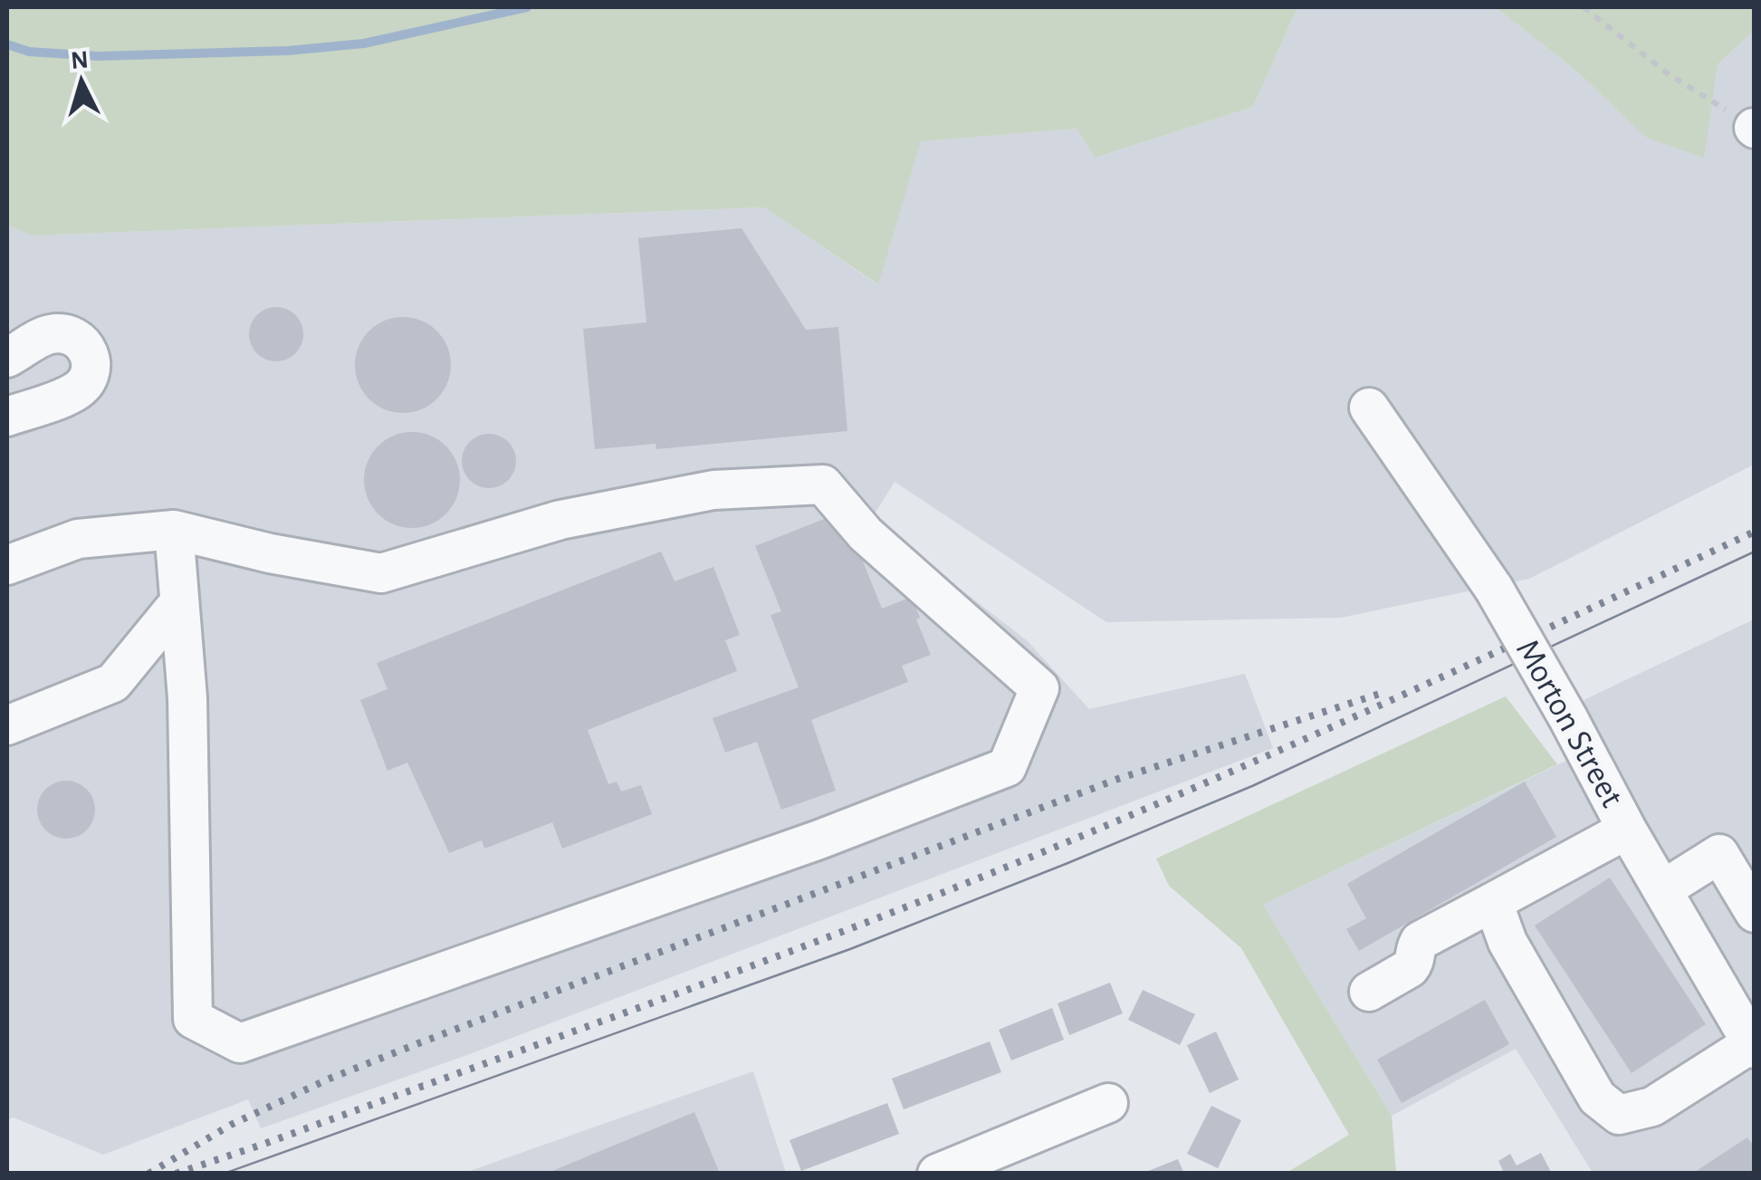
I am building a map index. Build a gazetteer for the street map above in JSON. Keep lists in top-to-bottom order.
{
  "streets": {
    "street": ["Morton Street"]
  },
  "north": "top"
}
